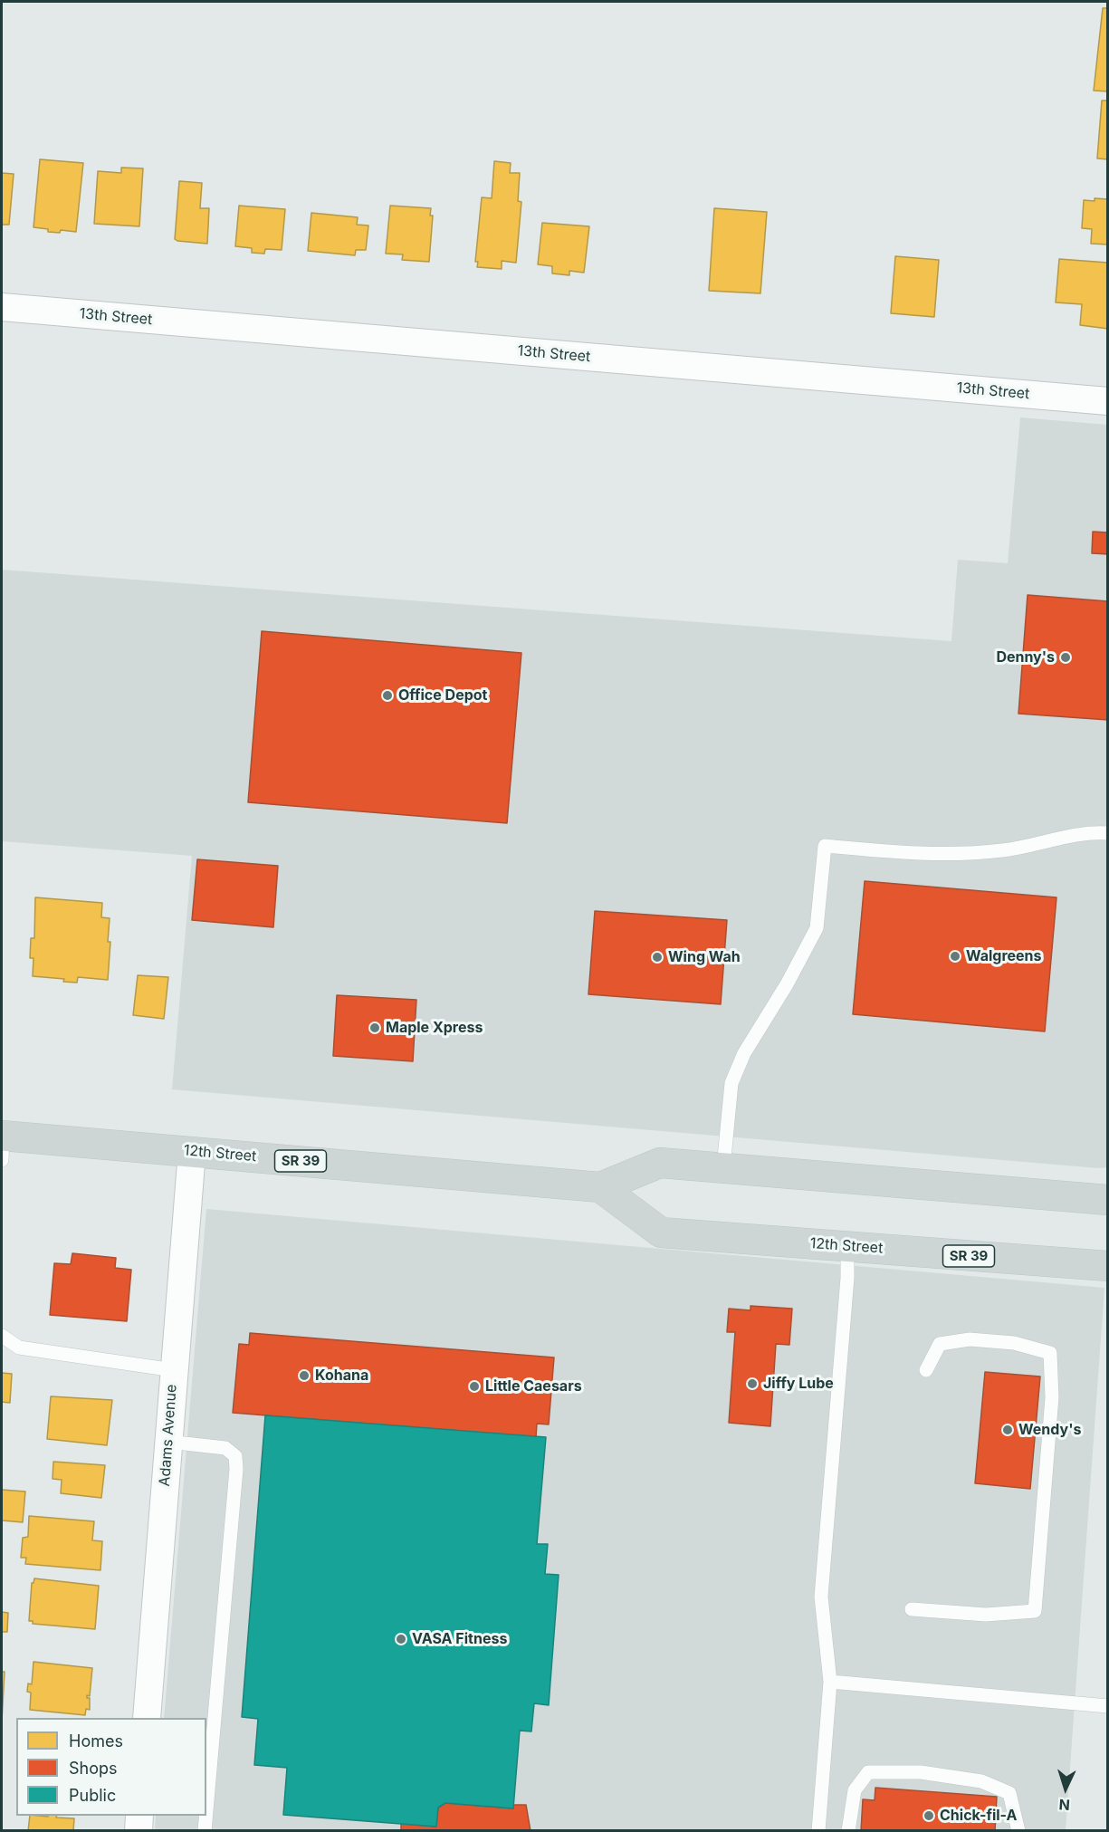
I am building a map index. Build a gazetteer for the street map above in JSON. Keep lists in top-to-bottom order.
{
  "streets": {
    "main road": ["12th Street", "SR 39"],
    "street": ["13th Street", "Adams Avenue"]
  },
  "crossings": [
    ["12th Street", "Adams Avenue"]
  ],
  "places": [
    "Denny's",
    "Office Depot",
    "Walgreens",
    "Wing Wah",
    "Maple Xpress",
    "Kohana",
    "Jiffy Lube",
    "Little Caesars",
    "Wendy's",
    "VASA Fitness",
    "Chick-fil-A"
  ],
  "legend": ["Homes", "Shops", "Public"],
  "north": "bottom"
}
